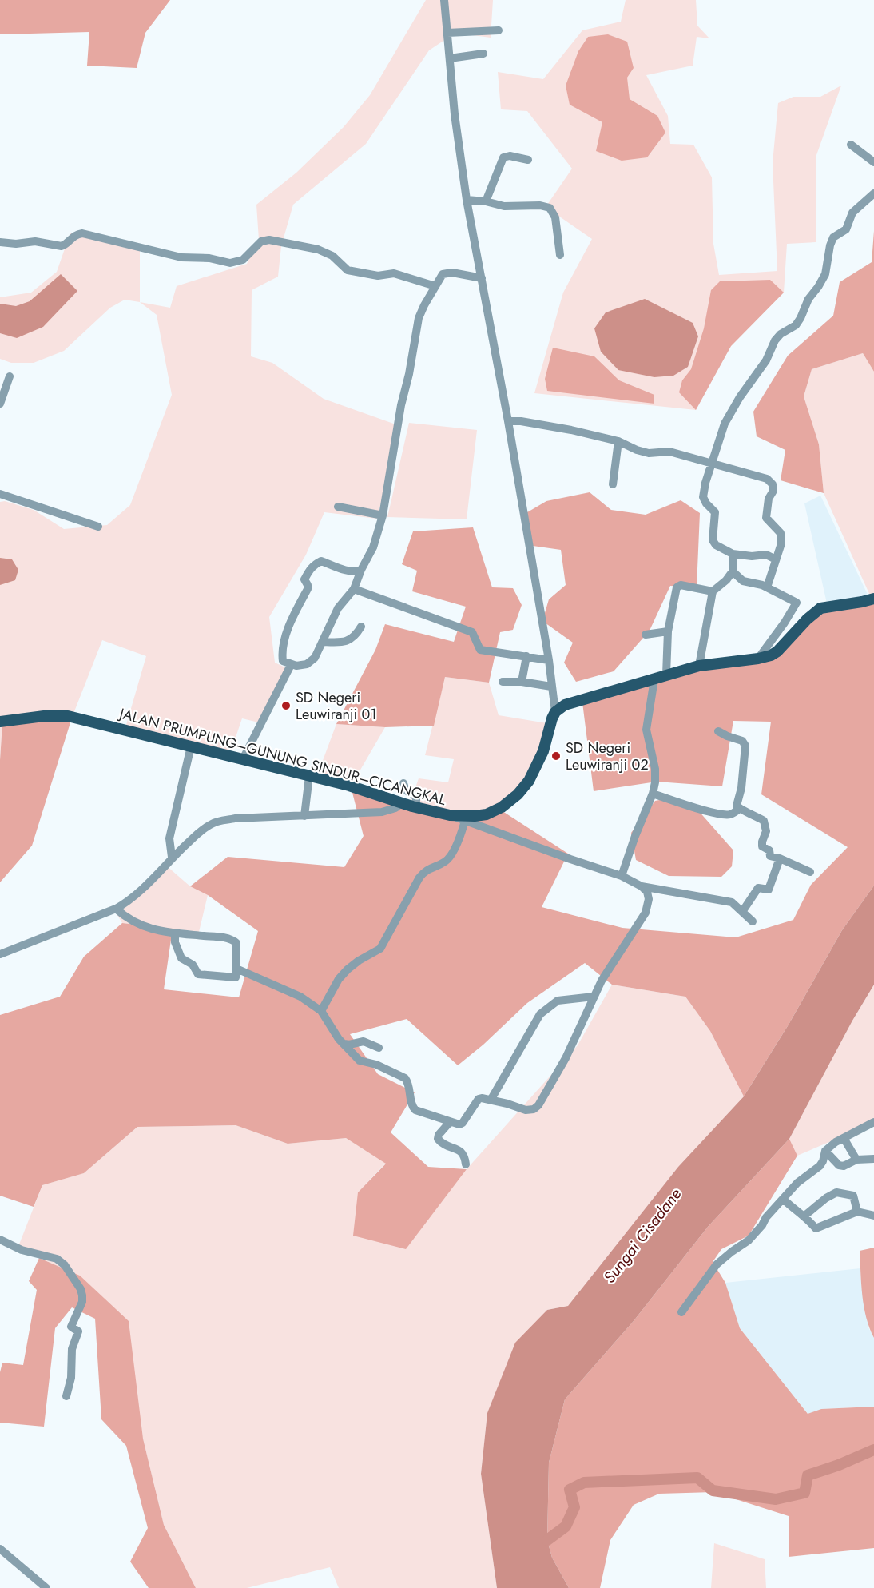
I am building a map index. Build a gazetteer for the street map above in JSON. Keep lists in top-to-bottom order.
{
  "streets": {
    "main road": ["JALAN PRUMPUNG–GUNUNG SINDUR–CICANGKAL"]
  },
  "water": ["Sungai Cisadane"],
  "places": ["SD Negeri Leuwiranji 01", "SD Negeri Leuwiranji 02"]
}
